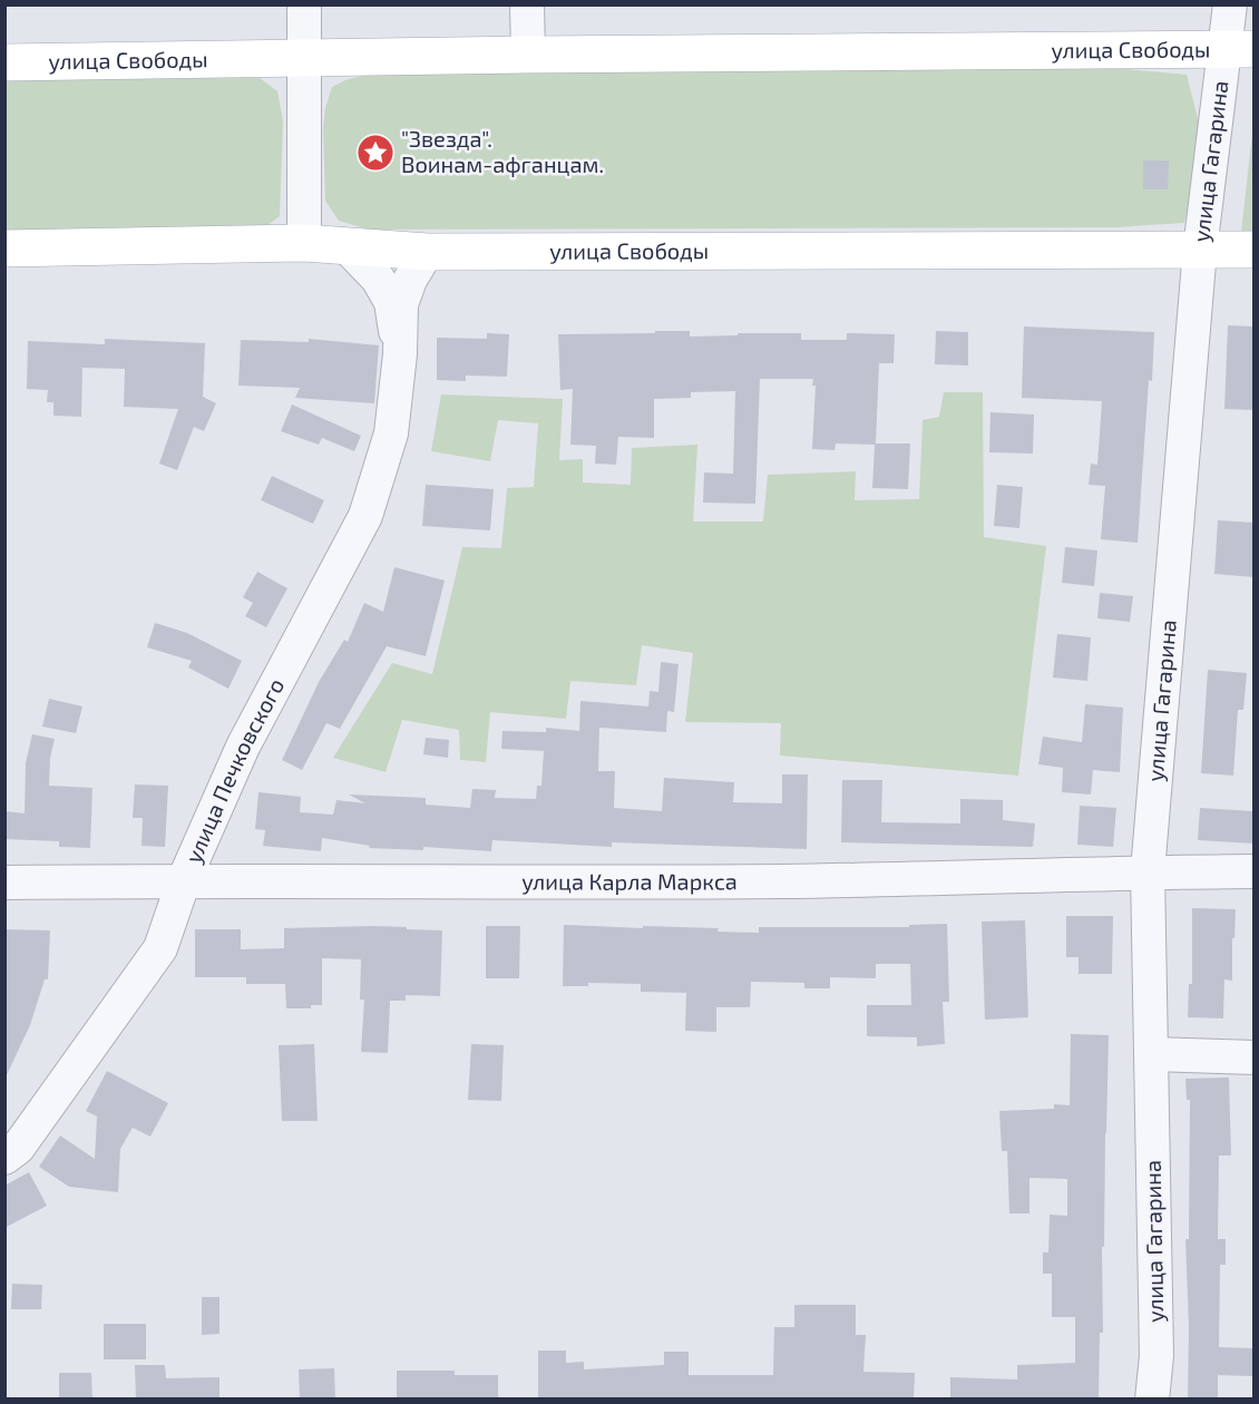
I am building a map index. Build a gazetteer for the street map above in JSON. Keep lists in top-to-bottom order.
{
  "streets": {
    "main road": ["улица Свободы"],
    "street": ["улица Гагарина", "улица Печковского", "улица Карла Маркса"]
  },
  "crossings": [
    ["улица Свободы", "улица Гагарина"],
    ["улица Гагарина", "улица Карла Маркса"],
    ["улица Печковского", "улица Карла Маркса"]
  ],
  "places": {
    "place": ["\"Звезда\". Воинам-афганцам."]
  }
}
